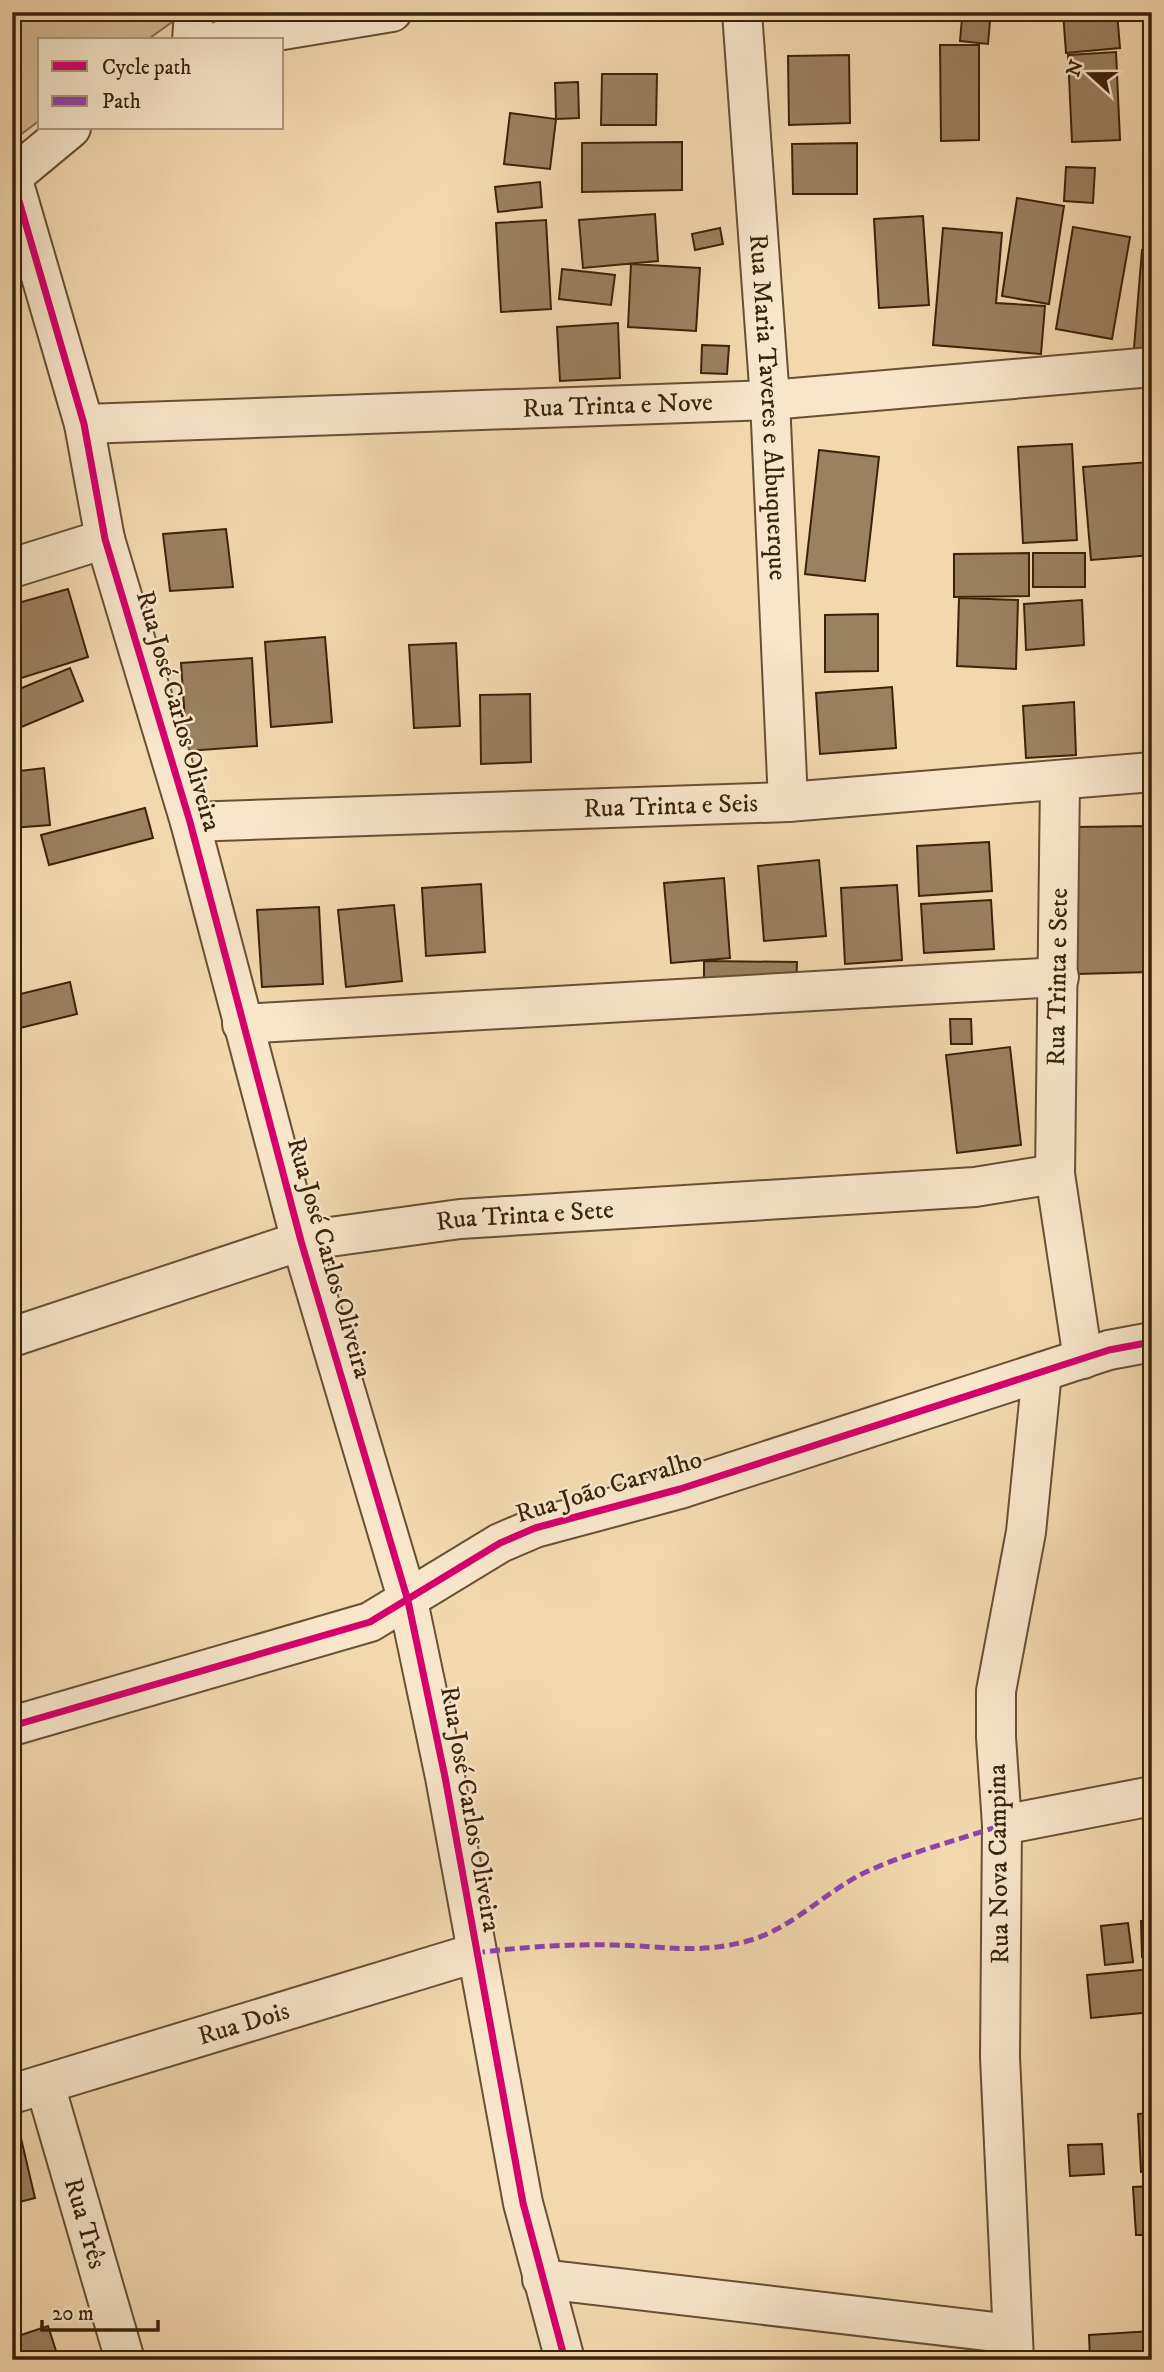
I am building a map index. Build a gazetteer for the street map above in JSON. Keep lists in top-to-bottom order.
{
  "streets": {
    "street": [
      "Rua Trinta e Nove",
      "Rua Maria Taveres e Albuquerque",
      "Rua José Carlos Oliveira",
      "Rua Trinta e Seis",
      "Rua Trinta e Sete",
      "Rua João Carvalho",
      "Rua Nova Campina",
      "Rua Dois",
      "Rua Três"
    ]
  },
  "crossings": [
    ["Rua Trinta e Nove", "Rua Maria Taveres e Albuquerque"],
    ["Rua Trinta e Nove", "Rua José Carlos Oliveira"],
    ["Rua Maria Taveres e Albuquerque", "Rua Trinta e Seis"],
    ["Rua José Carlos Oliveira", "Rua Trinta e Seis"],
    ["Rua José Carlos Oliveira", "Rua Trinta e Sete"],
    ["Rua José Carlos Oliveira", "Rua João Carvalho"],
    ["Rua José Carlos Oliveira", "Rua Dois"],
    ["Rua Trinta e Seis", "Rua Trinta e Sete"],
    ["Rua Trinta e Sete", "Rua João Carvalho"],
    ["Rua João Carvalho", "Rua Nova Campina"],
    ["Rua Dois", "Rua Três"]
  ],
  "legend": ["Cycle path", "Path"],
  "scale_bar": "20 m",
  "north": "left"
}
